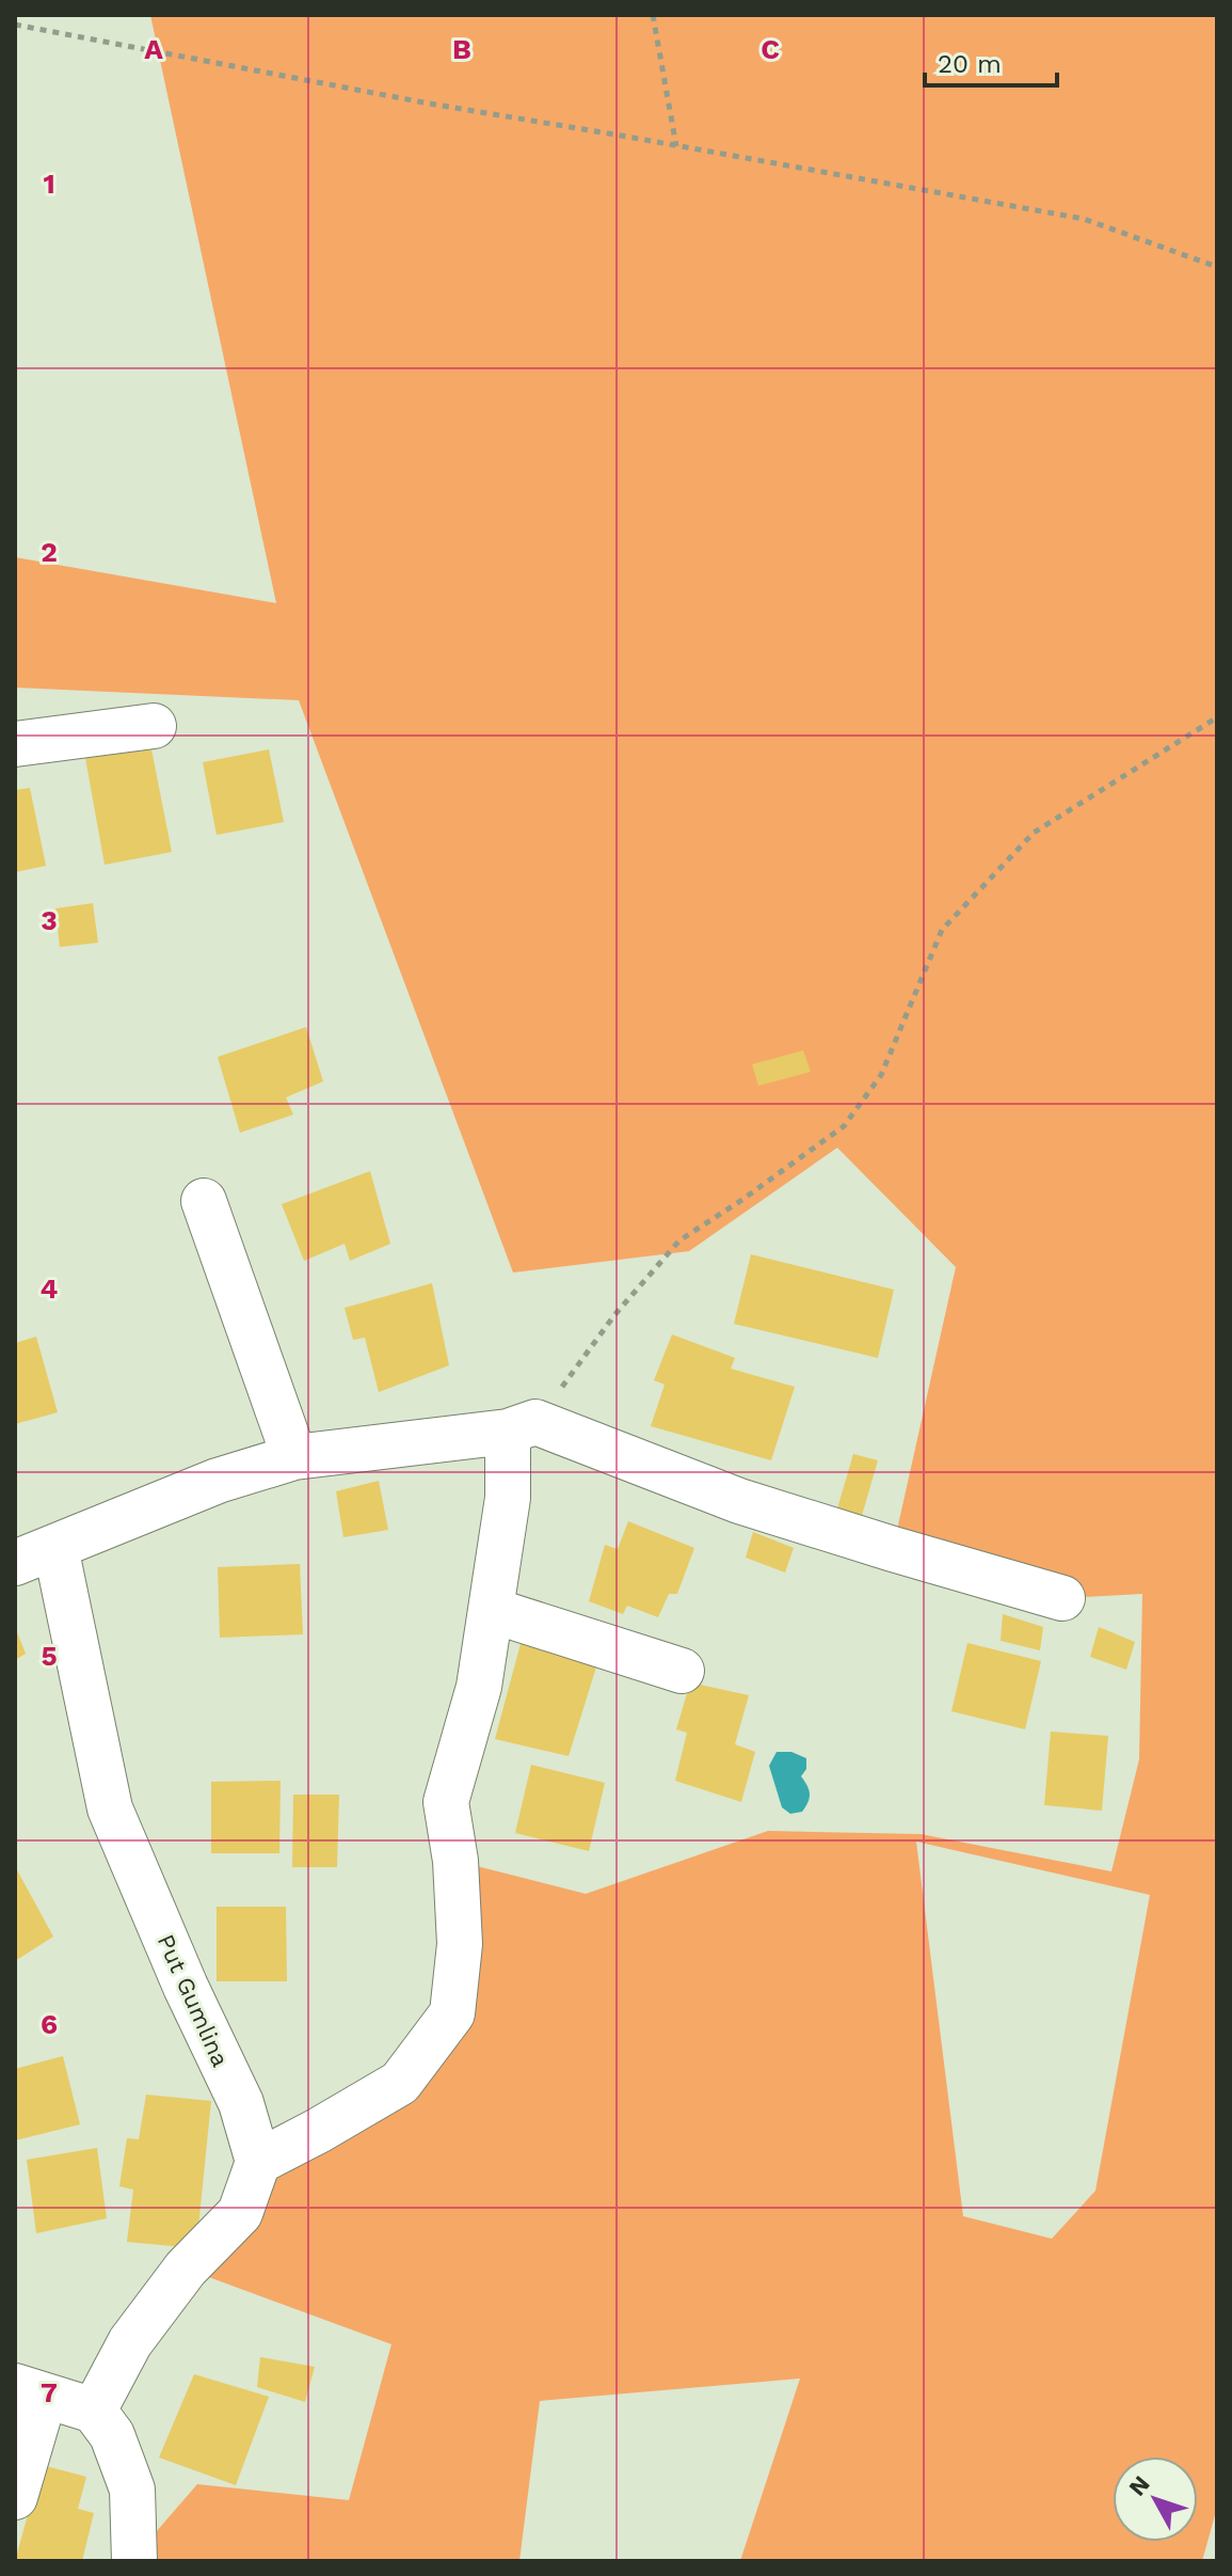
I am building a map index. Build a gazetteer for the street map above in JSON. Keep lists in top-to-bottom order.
{
  "streets": {
    "street": ["Put Gumlina"]
  },
  "scale_bar": "20 m",
  "north": "top left",
  "grid": {
    "columns": ["A", "B", "C"],
    "rows": [
      "1",
      "2",
      "3",
      "4",
      "5",
      "6",
      "7"
    ]
  }
}
